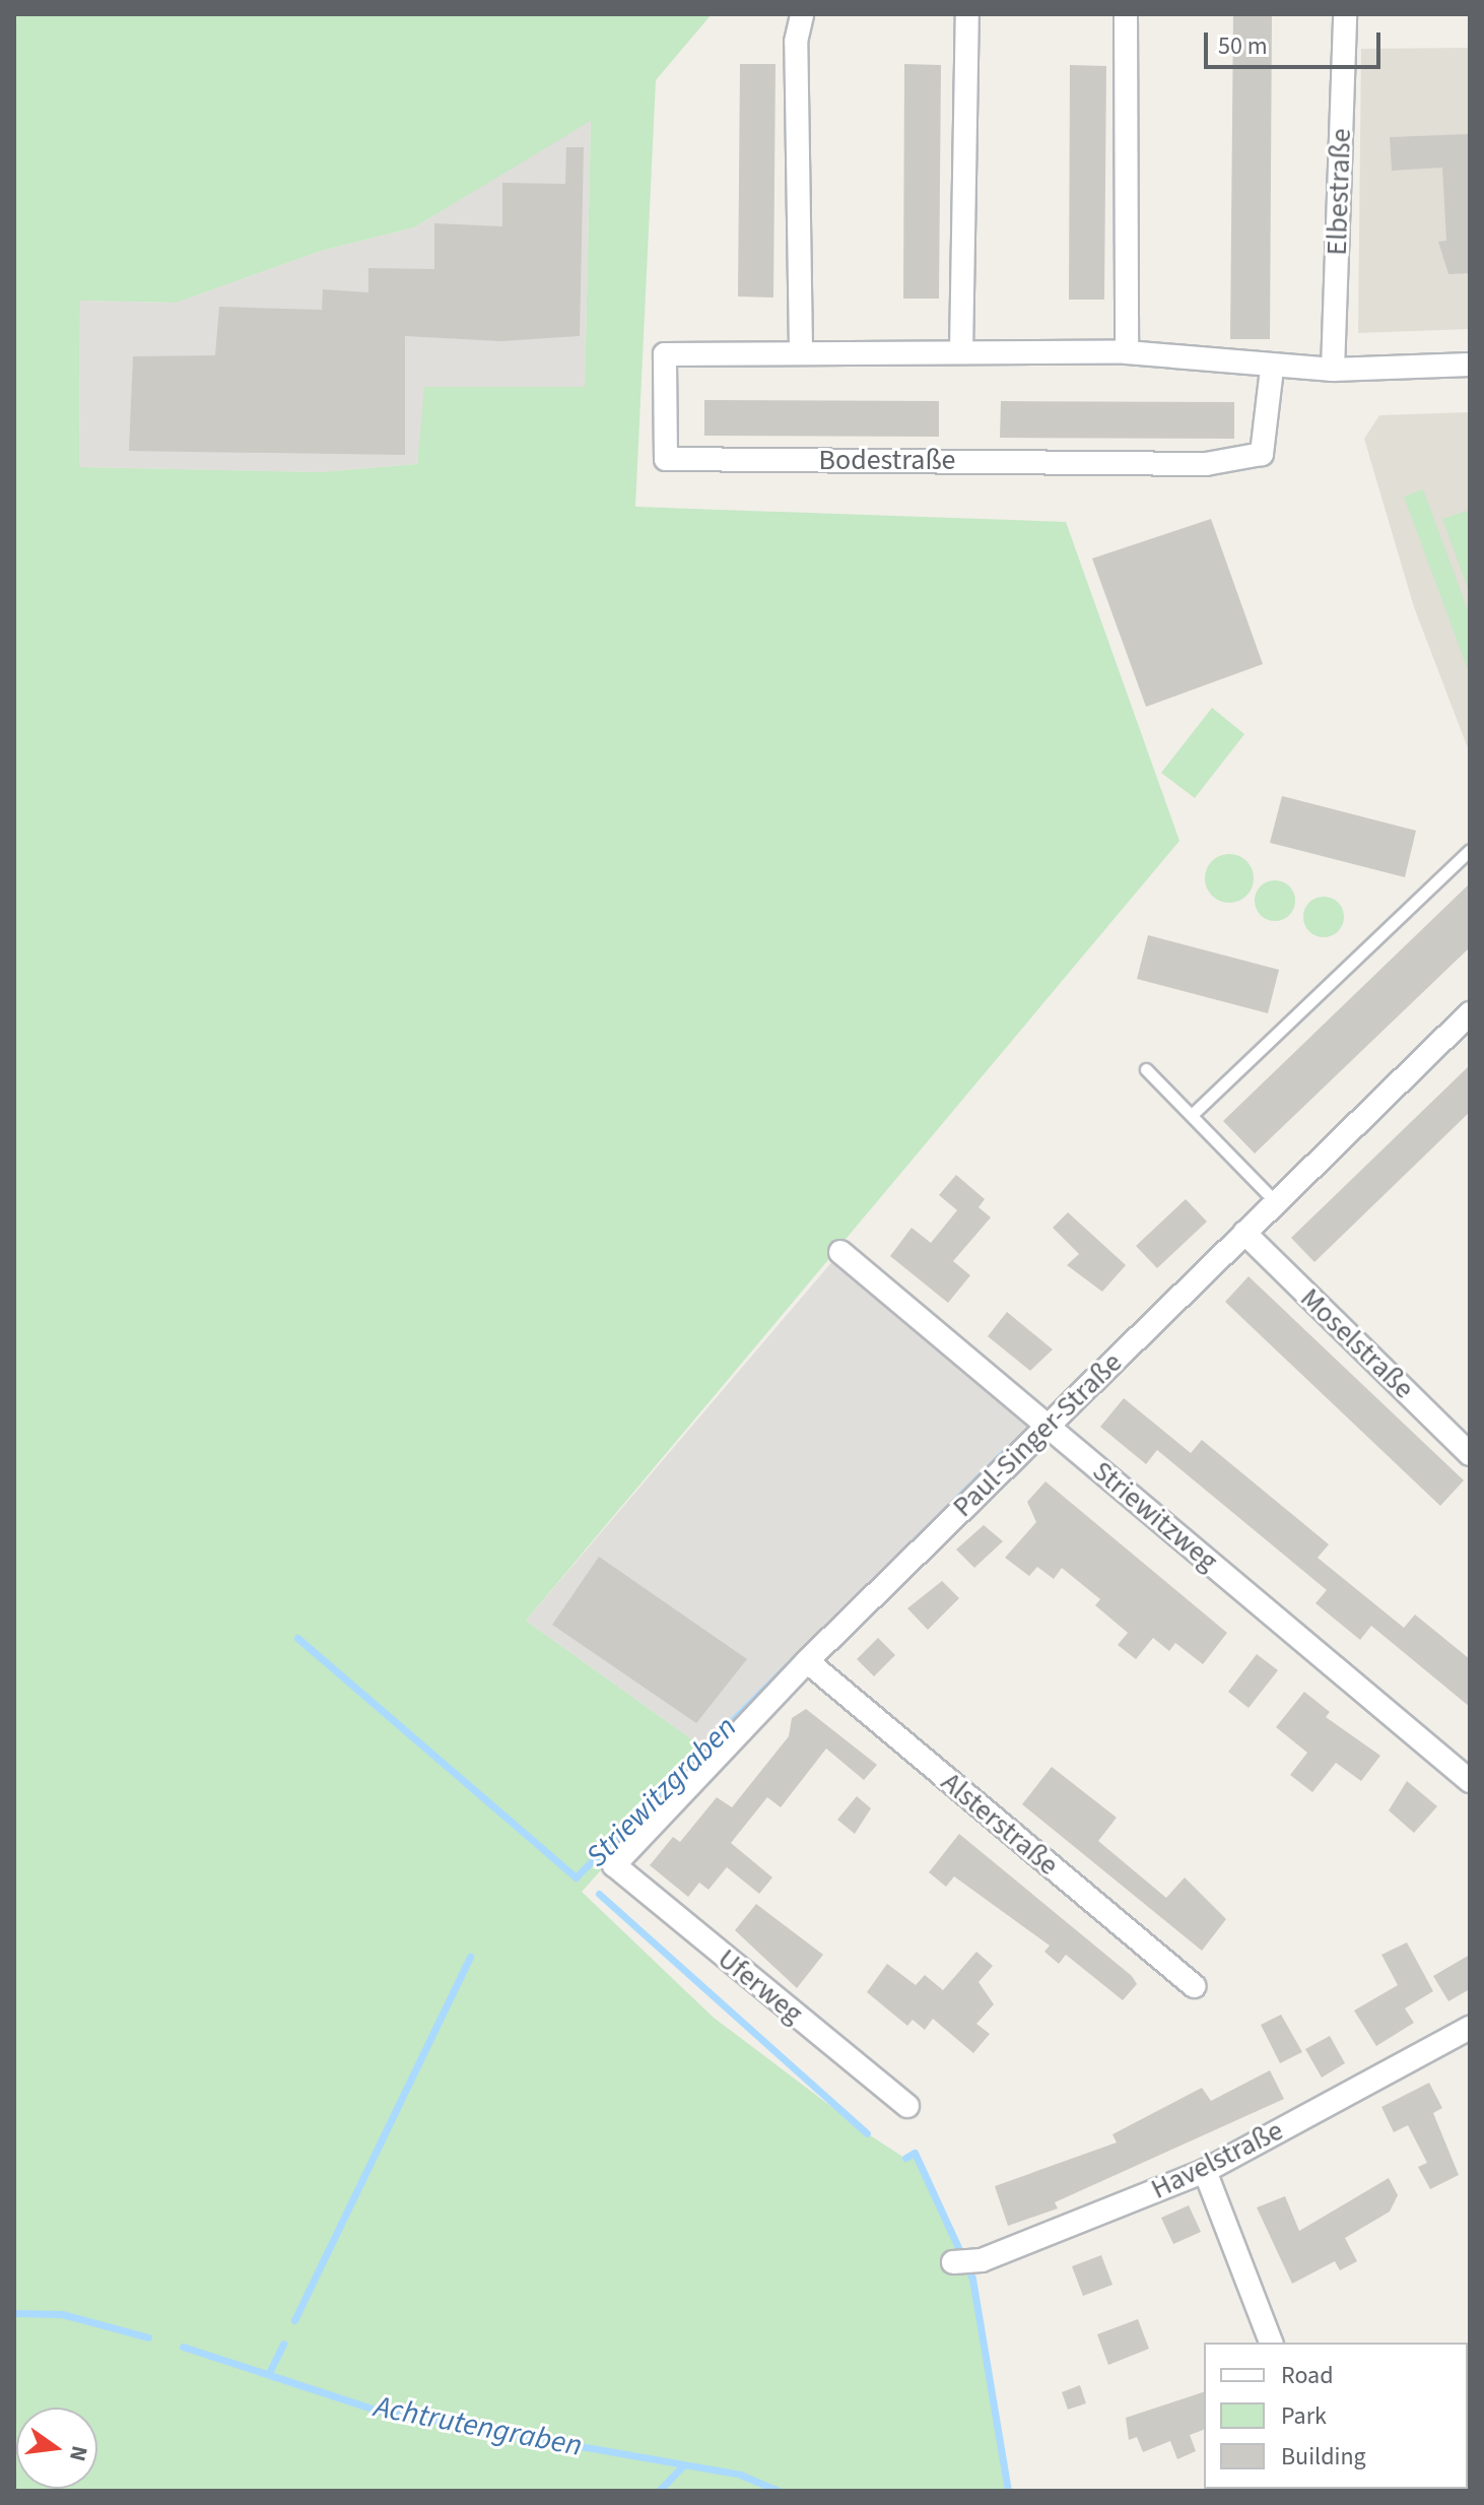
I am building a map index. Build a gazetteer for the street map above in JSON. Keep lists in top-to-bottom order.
{
  "streets": {
    "street": [
      "Elbestraße",
      "Bodestraße",
      "Moselstraße",
      "Paul-Singer-Straße",
      "Striewitzweg",
      "Alsterstraße",
      "Uferweg",
      "Havelstraße"
    ]
  },
  "crossings": [
    ["Elbestraße", "Bodestraße"],
    ["Moselstraße", "Paul-Singer-Straße"],
    ["Paul-Singer-Straße", "Striewitzweg"],
    ["Paul-Singer-Straße", "Alsterstraße"],
    ["Paul-Singer-Straße", "Uferweg"]
  ],
  "water": ["Striewitzgraben", "Achtrutengraben"],
  "legend": ["Road", "Park", "Building"],
  "scale_bar": "50 m",
  "north": "right"
}
